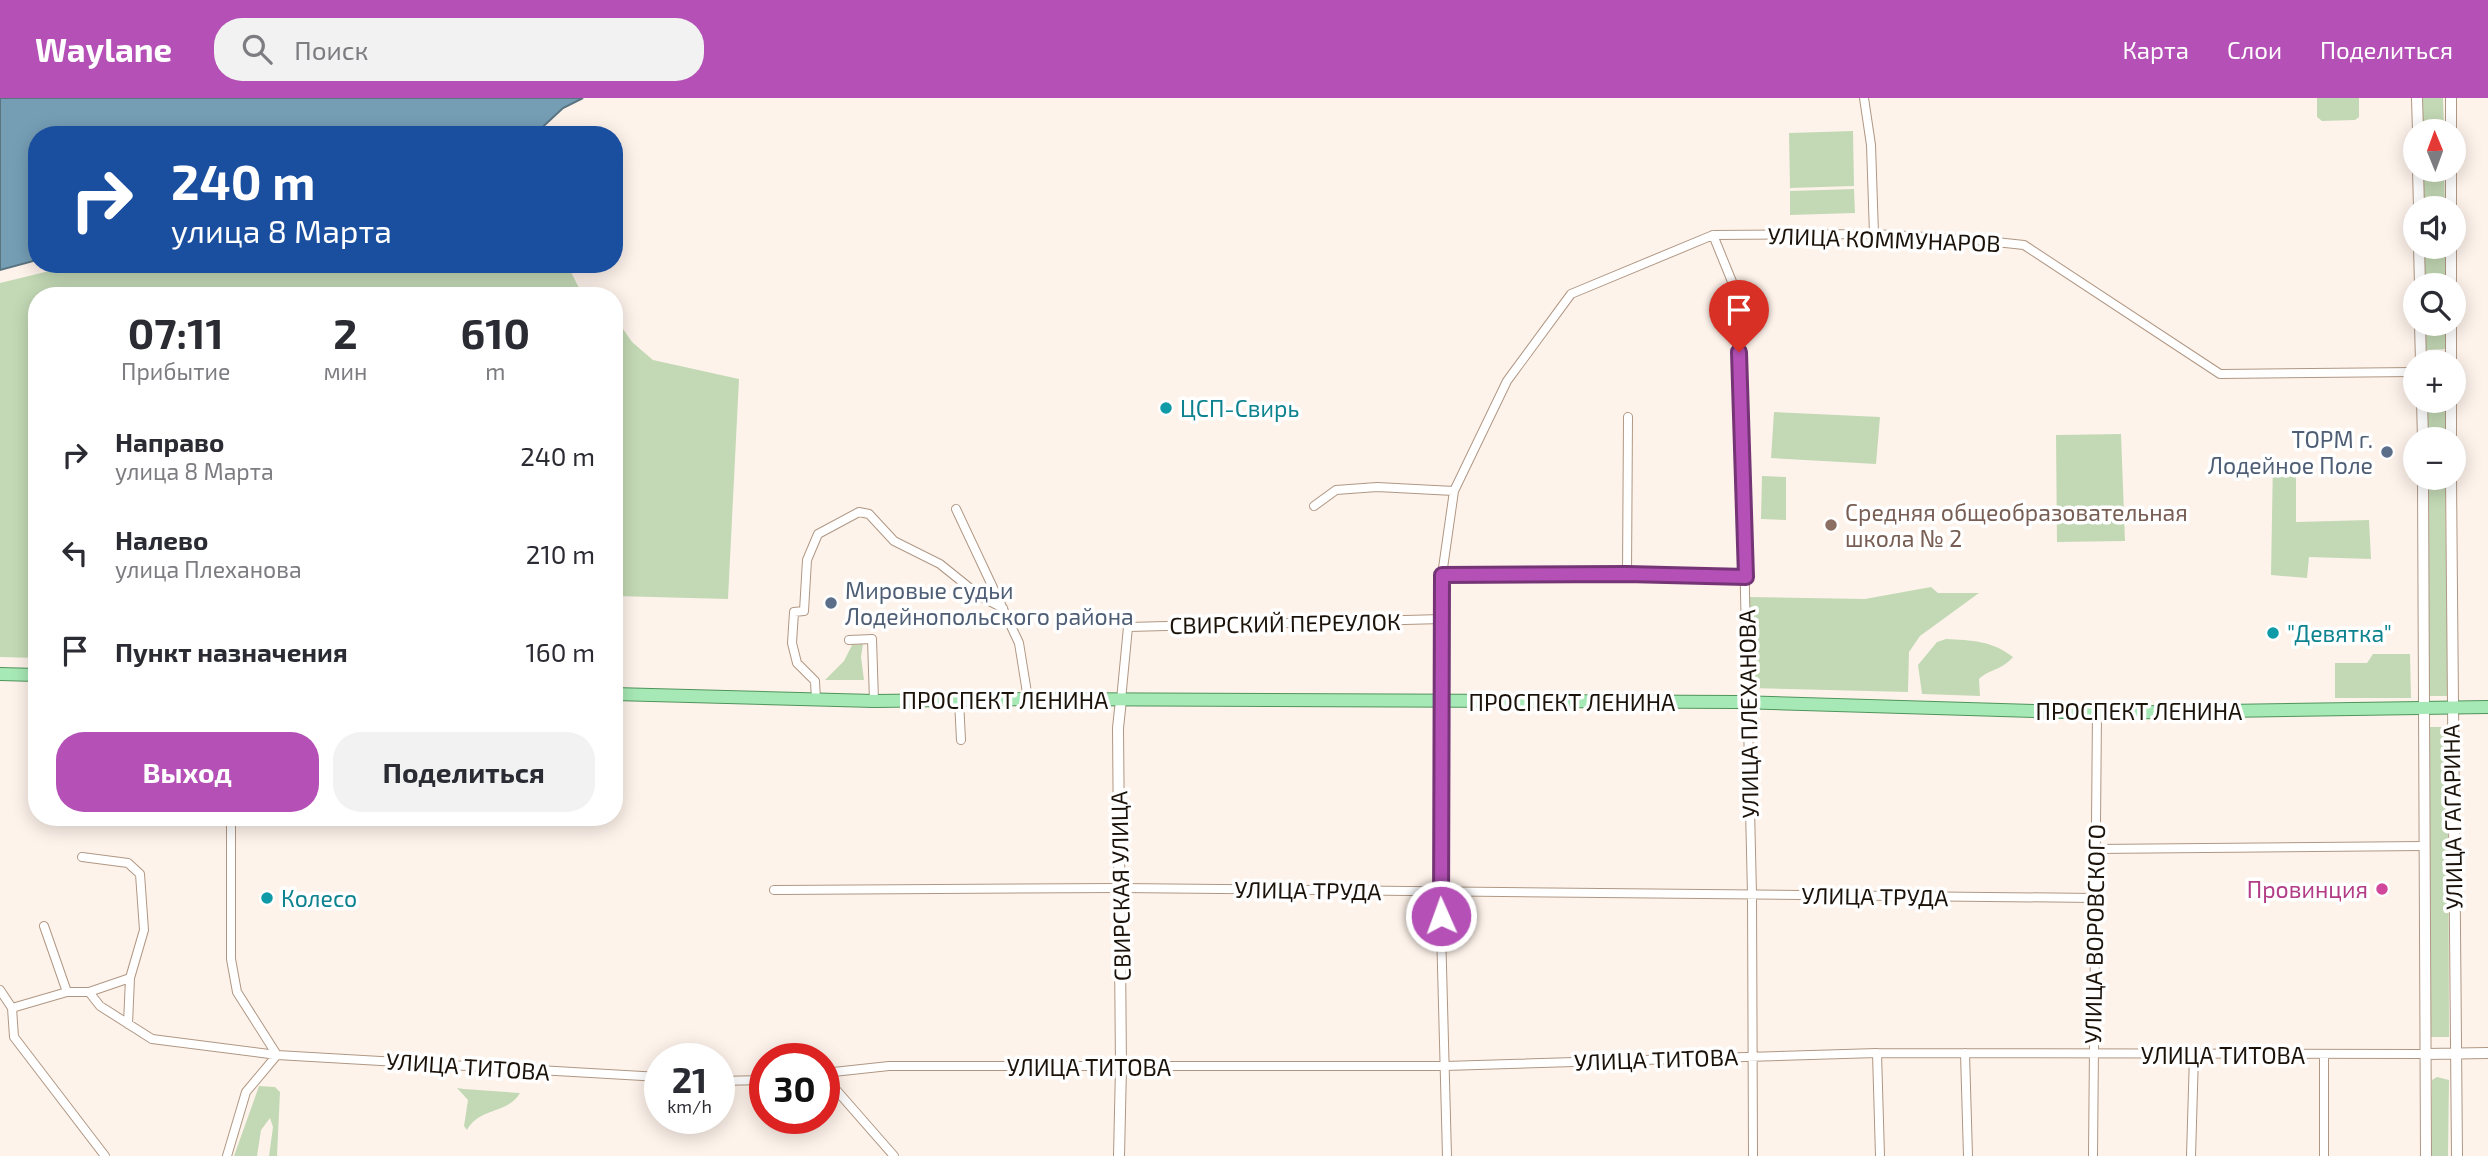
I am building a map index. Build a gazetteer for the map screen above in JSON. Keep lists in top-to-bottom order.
{
  "streets": {
    "main road": ["ПРОСПЕКТ ЛЕНИНА"],
    "street": [
      "УЛИЦА КОММУНАРОВ",
      "СВИРСКИЙ ПЕРЕУЛОК",
      "УЛИЦА ПЛЕХАНОВА",
      "УЛИЦА ГАГАРИНА",
      "СВИРСКАЯ УЛИЦА",
      "УЛИЦА ТРУДА",
      "УЛИЦА ВОРОВСКОГО",
      "УЛИЦА ТИТОВА"
    ]
  },
  "crossings": [
    ["УЛИЦА КОММУНАРОВ", "СВИРСКИЙ ПЕРЕУЛОК"],
    ["УЛИЦА КОММУНАРОВ", "ПРОСПЕКТ ЛЕНИНА"],
    ["УЛИЦА КОММУНАРОВ", "УЛИЦА ПЛЕХАНОВА"],
    ["УЛИЦА КОММУНАРОВ", "УЛИЦА ТРУДА"],
    ["УЛИЦА КОММУНАРОВ", "УЛИЦА ТИТОВА"],
    ["СВИРСКИЙ ПЕРЕУЛОК", "СВИРСКАЯ УЛИЦА"],
    ["ПРОСПЕКТ ЛЕНИНА", "УЛИЦА ПЛЕХАНОВА"],
    ["ПРОСПЕКТ ЛЕНИНА", "УЛИЦА ГАГАРИНА"],
    ["ПРОСПЕКТ ЛЕНИНА", "СВИРСКАЯ УЛИЦА"],
    ["ПРОСПЕКТ ЛЕНИНА", "УЛИЦА ВОРОВСКОГО"],
    ["УЛИЦА ПЛЕХАНОВА", "УЛИЦА ТРУДА"],
    ["УЛИЦА ПЛЕХАНОВА", "УЛИЦА ТИТОВА"],
    ["УЛИЦА ГАГАРИНА", "УЛИЦА ТИТОВА"],
    ["СВИРСКАЯ УЛИЦА", "УЛИЦА ТРУДА"],
    ["СВИРСКАЯ УЛИЦА", "УЛИЦА ТИТОВА"],
    ["УЛИЦА ТРУДА", "УЛИЦА ВОРОВСКОГО"],
    ["УЛИЦА ВОРОВСКОГО", "УЛИЦА ТИТОВА"]
  ],
  "places": [
    "ЦСП-Свирь",
    "ТОРМ г. Лодейное Поле",
    "Средняя общеобразовательная школа № 2",
    "Мировые судьи Лодейнопольского района",
    "\"Девятка\"",
    "Провинция",
    "Колесо"
  ],
  "north": "top",
  "page": {
    "header": "Waylane",
    "search": "Поиск",
    "nav": ["Карта", "Слои", "Поделиться"],
    "map_buttons": ["+", "−"],
    "turn": ["240 m", "улица 8 Марта"],
    "eta": [
      "07:11",
      "Прибытие",
      "2",
      "мин",
      "610",
      "m"
    ],
    "list": [
      {
        "name": "Направо",
        "note": "улица 8 Марта",
        "value": "240 m"
      },
      {
        "name": "Налево",
        "note": "улица Плеханова",
        "value": "210 m"
      },
      {
        "name": "Пункт назначения",
        "value": "160 m"
      }
    ],
    "buttons": ["Выход", "Поделиться"],
    "speed": "21 km/h",
    "limit": "30"
  }
}
